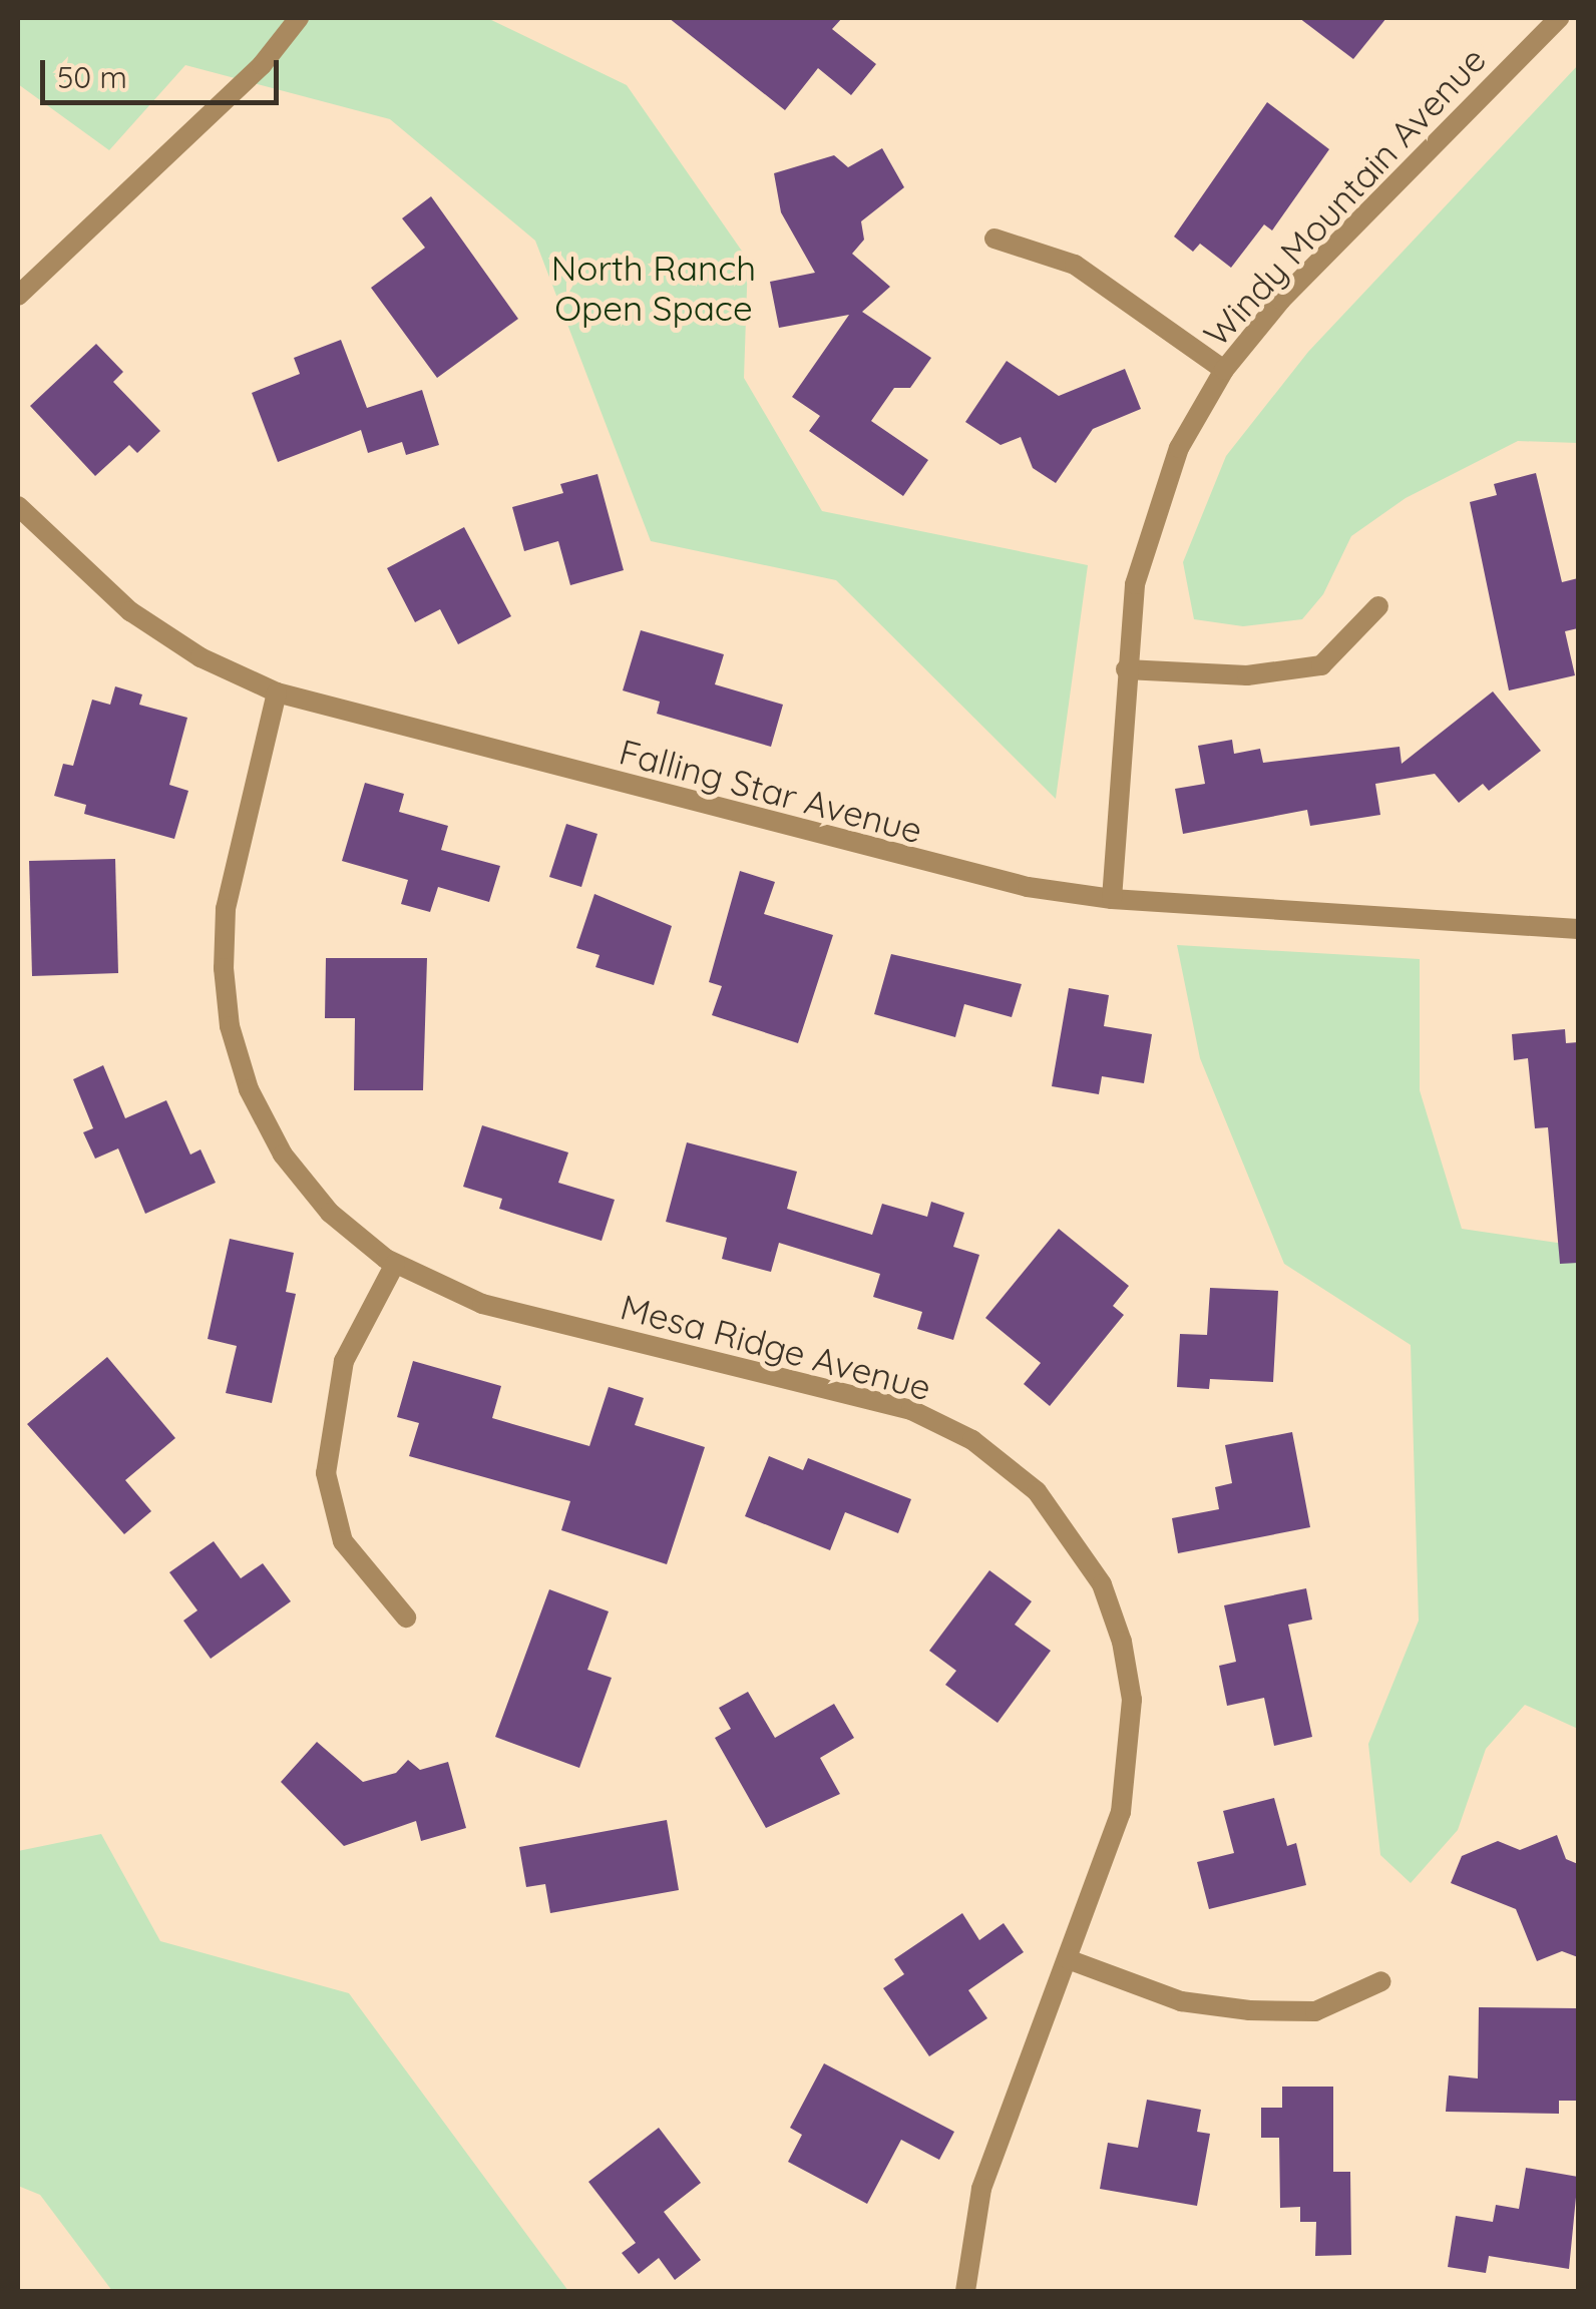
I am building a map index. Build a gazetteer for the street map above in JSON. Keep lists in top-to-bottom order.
{
  "streets": {
    "street": ["Windy Mountain Avenue", "Falling Star Avenue", "Mesa Ridge Avenue"]
  },
  "crossings": [
    ["Windy Mountain Avenue", "Falling Star Avenue"],
    ["Falling Star Avenue", "Mesa Ridge Avenue"]
  ],
  "parks": ["North Ranch Open Space"],
  "scale_bar": "50 m"
}
